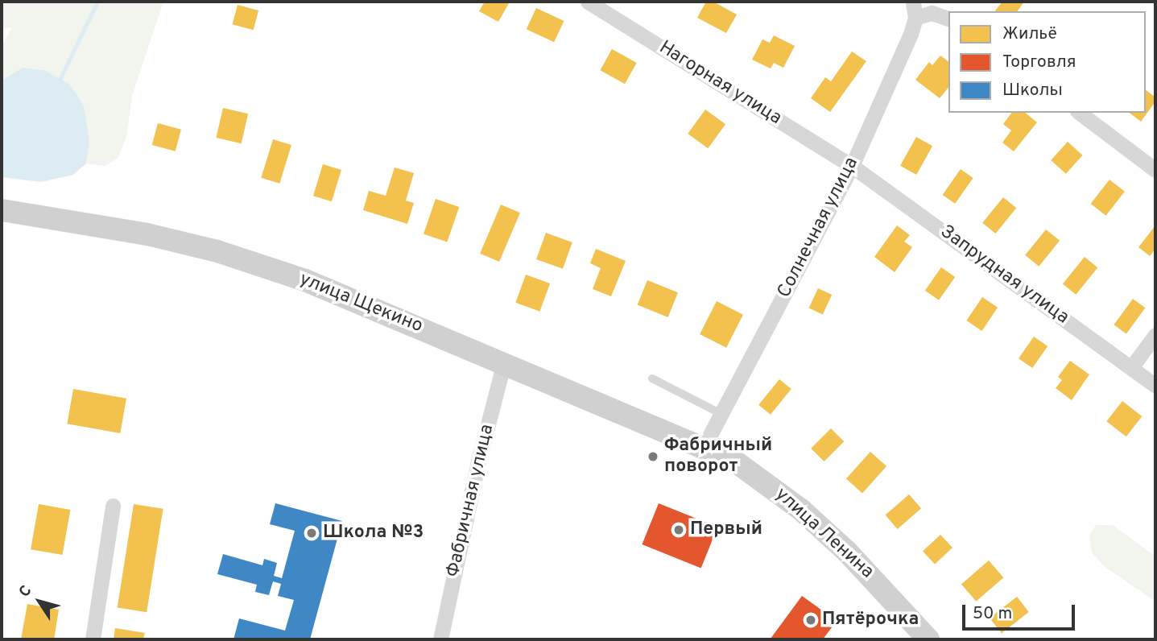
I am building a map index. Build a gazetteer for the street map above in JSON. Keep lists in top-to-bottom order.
{
  "streets": {
    "main road": ["улица Щекино", "улица Ленина"],
    "street": [
      "Нагорная улица",
      "Солнечная улица",
      "Запрудная улица",
      "Фабричная улица"
    ]
  },
  "crossings": [
    ["Нагорная улица", "Солнечная улица"],
    ["Нагорная улица", "Запрудная улица"],
    ["Солнечная улица", "Запрудная улица"],
    ["Солнечная улица", "улица Щекино"],
    ["Солнечная улица", "улица Ленина"],
    ["улица Щекино", "Фабричная улица"],
    ["улица Щекино", "улица Ленина"]
  ],
  "places": [
    "Фабричный поворот",
    "Первый",
    "Школа №3",
    "Пятёрочка"
  ],
  "legend": ["Жильё", "Торговля", "Школы"],
  "scale_bar": "50 m",
  "north": "top left"
}
